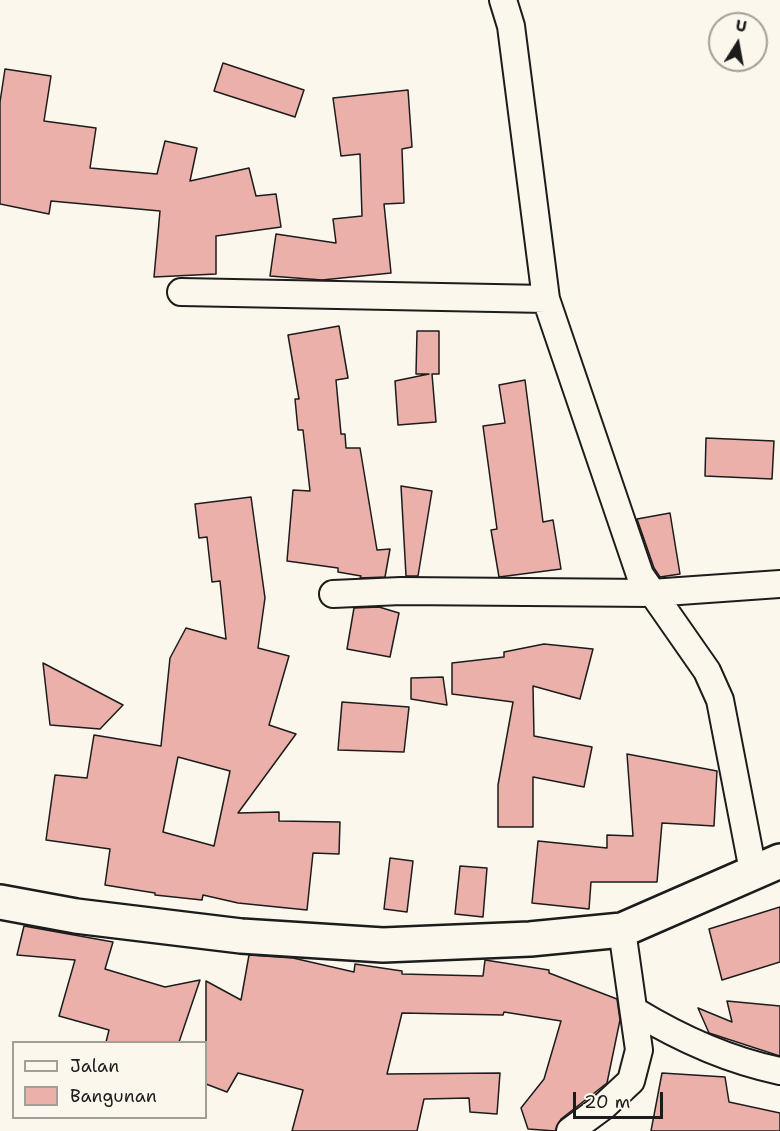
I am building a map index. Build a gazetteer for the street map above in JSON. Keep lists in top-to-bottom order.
{
  "legend": ["Jalan", "Bangunan"],
  "scale_bar": "20 m",
  "north": "top"
}
